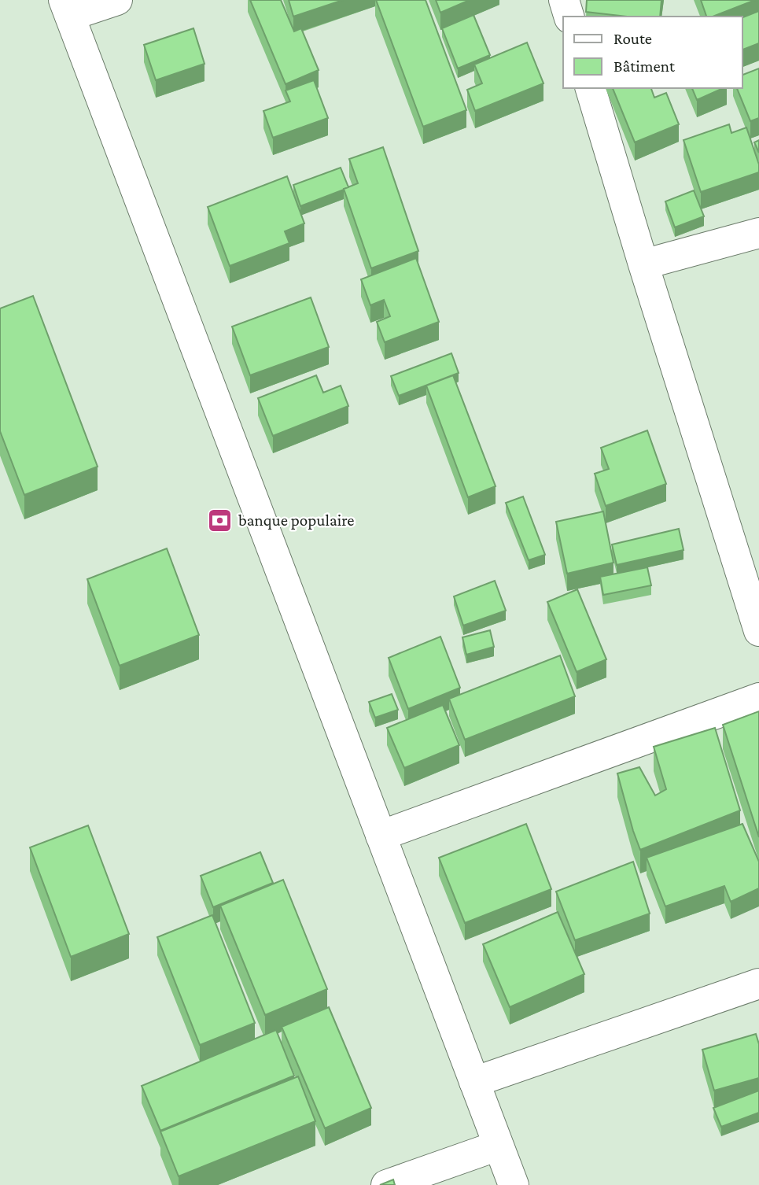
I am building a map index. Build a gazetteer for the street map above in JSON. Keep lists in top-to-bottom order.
{
  "places": {
    "bank": ["banque populaire"]
  },
  "legend": ["Route", "Bâtiment"]
}
